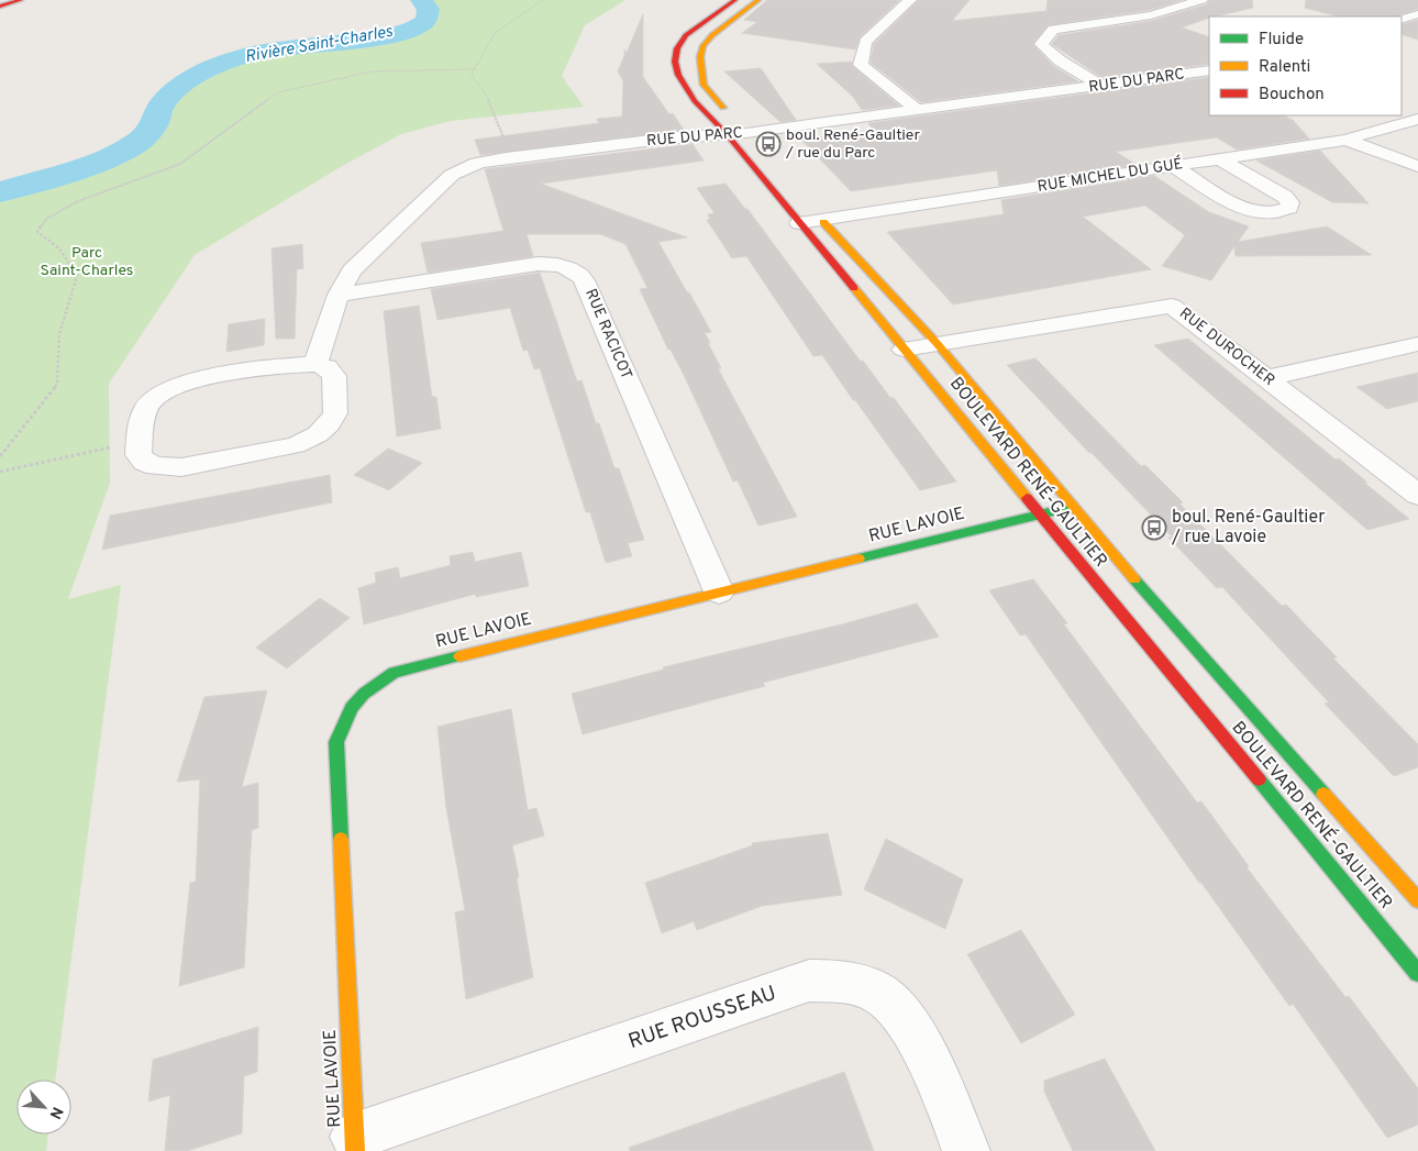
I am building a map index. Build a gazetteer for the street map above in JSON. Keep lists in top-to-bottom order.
{
  "streets": {
    "street": [
      "RUE DU PARC",
      "RUE MICHEL DU GUÉ",
      "RUE RACICOT",
      "RUE DUROCHER",
      "BOULEVARD RENÉ-GAULTIER",
      "RUE LAVOIE",
      "RUE ROUSSEAU"
    ]
  },
  "crossings": [
    ["RUE DU PARC", "RUE RACICOT"],
    ["RUE DU PARC", "BOULEVARD RENÉ-GAULTIER"],
    ["RUE MICHEL DU GUÉ", "BOULEVARD RENÉ-GAULTIER"],
    ["RUE RACICOT", "RUE LAVOIE"],
    ["RUE DUROCHER", "BOULEVARD RENÉ-GAULTIER"],
    ["BOULEVARD RENÉ-GAULTIER", "RUE LAVOIE"],
    ["RUE LAVOIE", "RUE ROUSSEAU"]
  ],
  "water": ["Rivière Saint-Charles"],
  "parks": ["Parc Saint-Charles"],
  "places": {
    "bus stop": ["boul. René-Gaultier / rue du Parc", "boul. René-Gaultier / rue Lavoie"]
  },
  "legend": ["Fluide", "Ralenti", "Bouchon"],
  "north": "bottom right"
}
